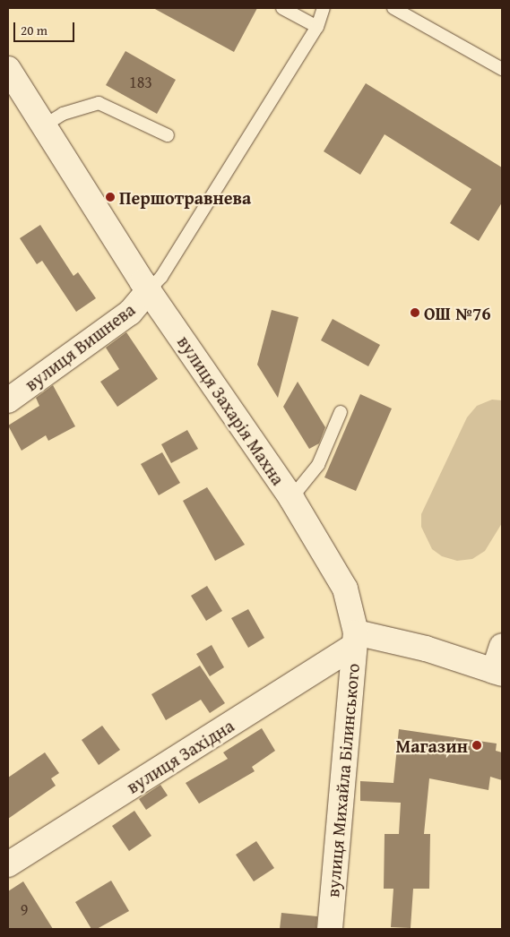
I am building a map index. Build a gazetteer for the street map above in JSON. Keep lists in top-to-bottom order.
{
  "streets": {
    "street": [
      "вулиця Вишнева",
      "вулиця Захарія Махна",
      "вулиця Західна",
      "вулиця Михайла Білинського"
    ]
  },
  "crossings": [
    ["вулиця Вишнева", "вулиця Захарія Махна"],
    ["вулиця Захарія Махна", "вулиця Західна"],
    ["вулиця Захарія Махна", "вулиця Михайла Білинського"],
    ["вулиця Західна", "вулиця Михайла Білинського"]
  ],
  "places": ["Першотравнева", "ОШ №76", "Магазин"],
  "house_numbers": ["183", "9"],
  "scale_bar": "20 m"
}
